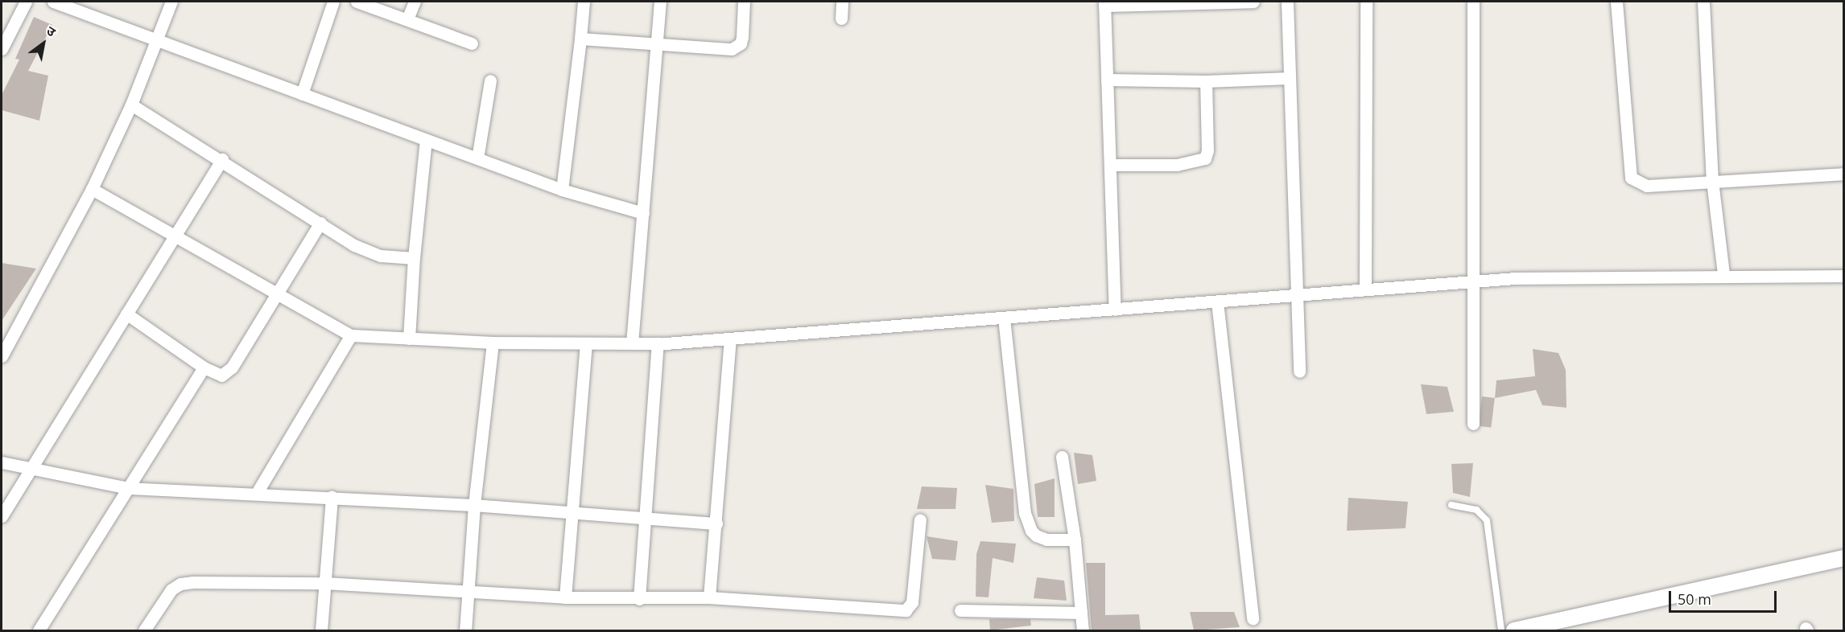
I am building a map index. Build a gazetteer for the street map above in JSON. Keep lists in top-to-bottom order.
{
  "scale_bar": "50 m",
  "north": "top right"
}
